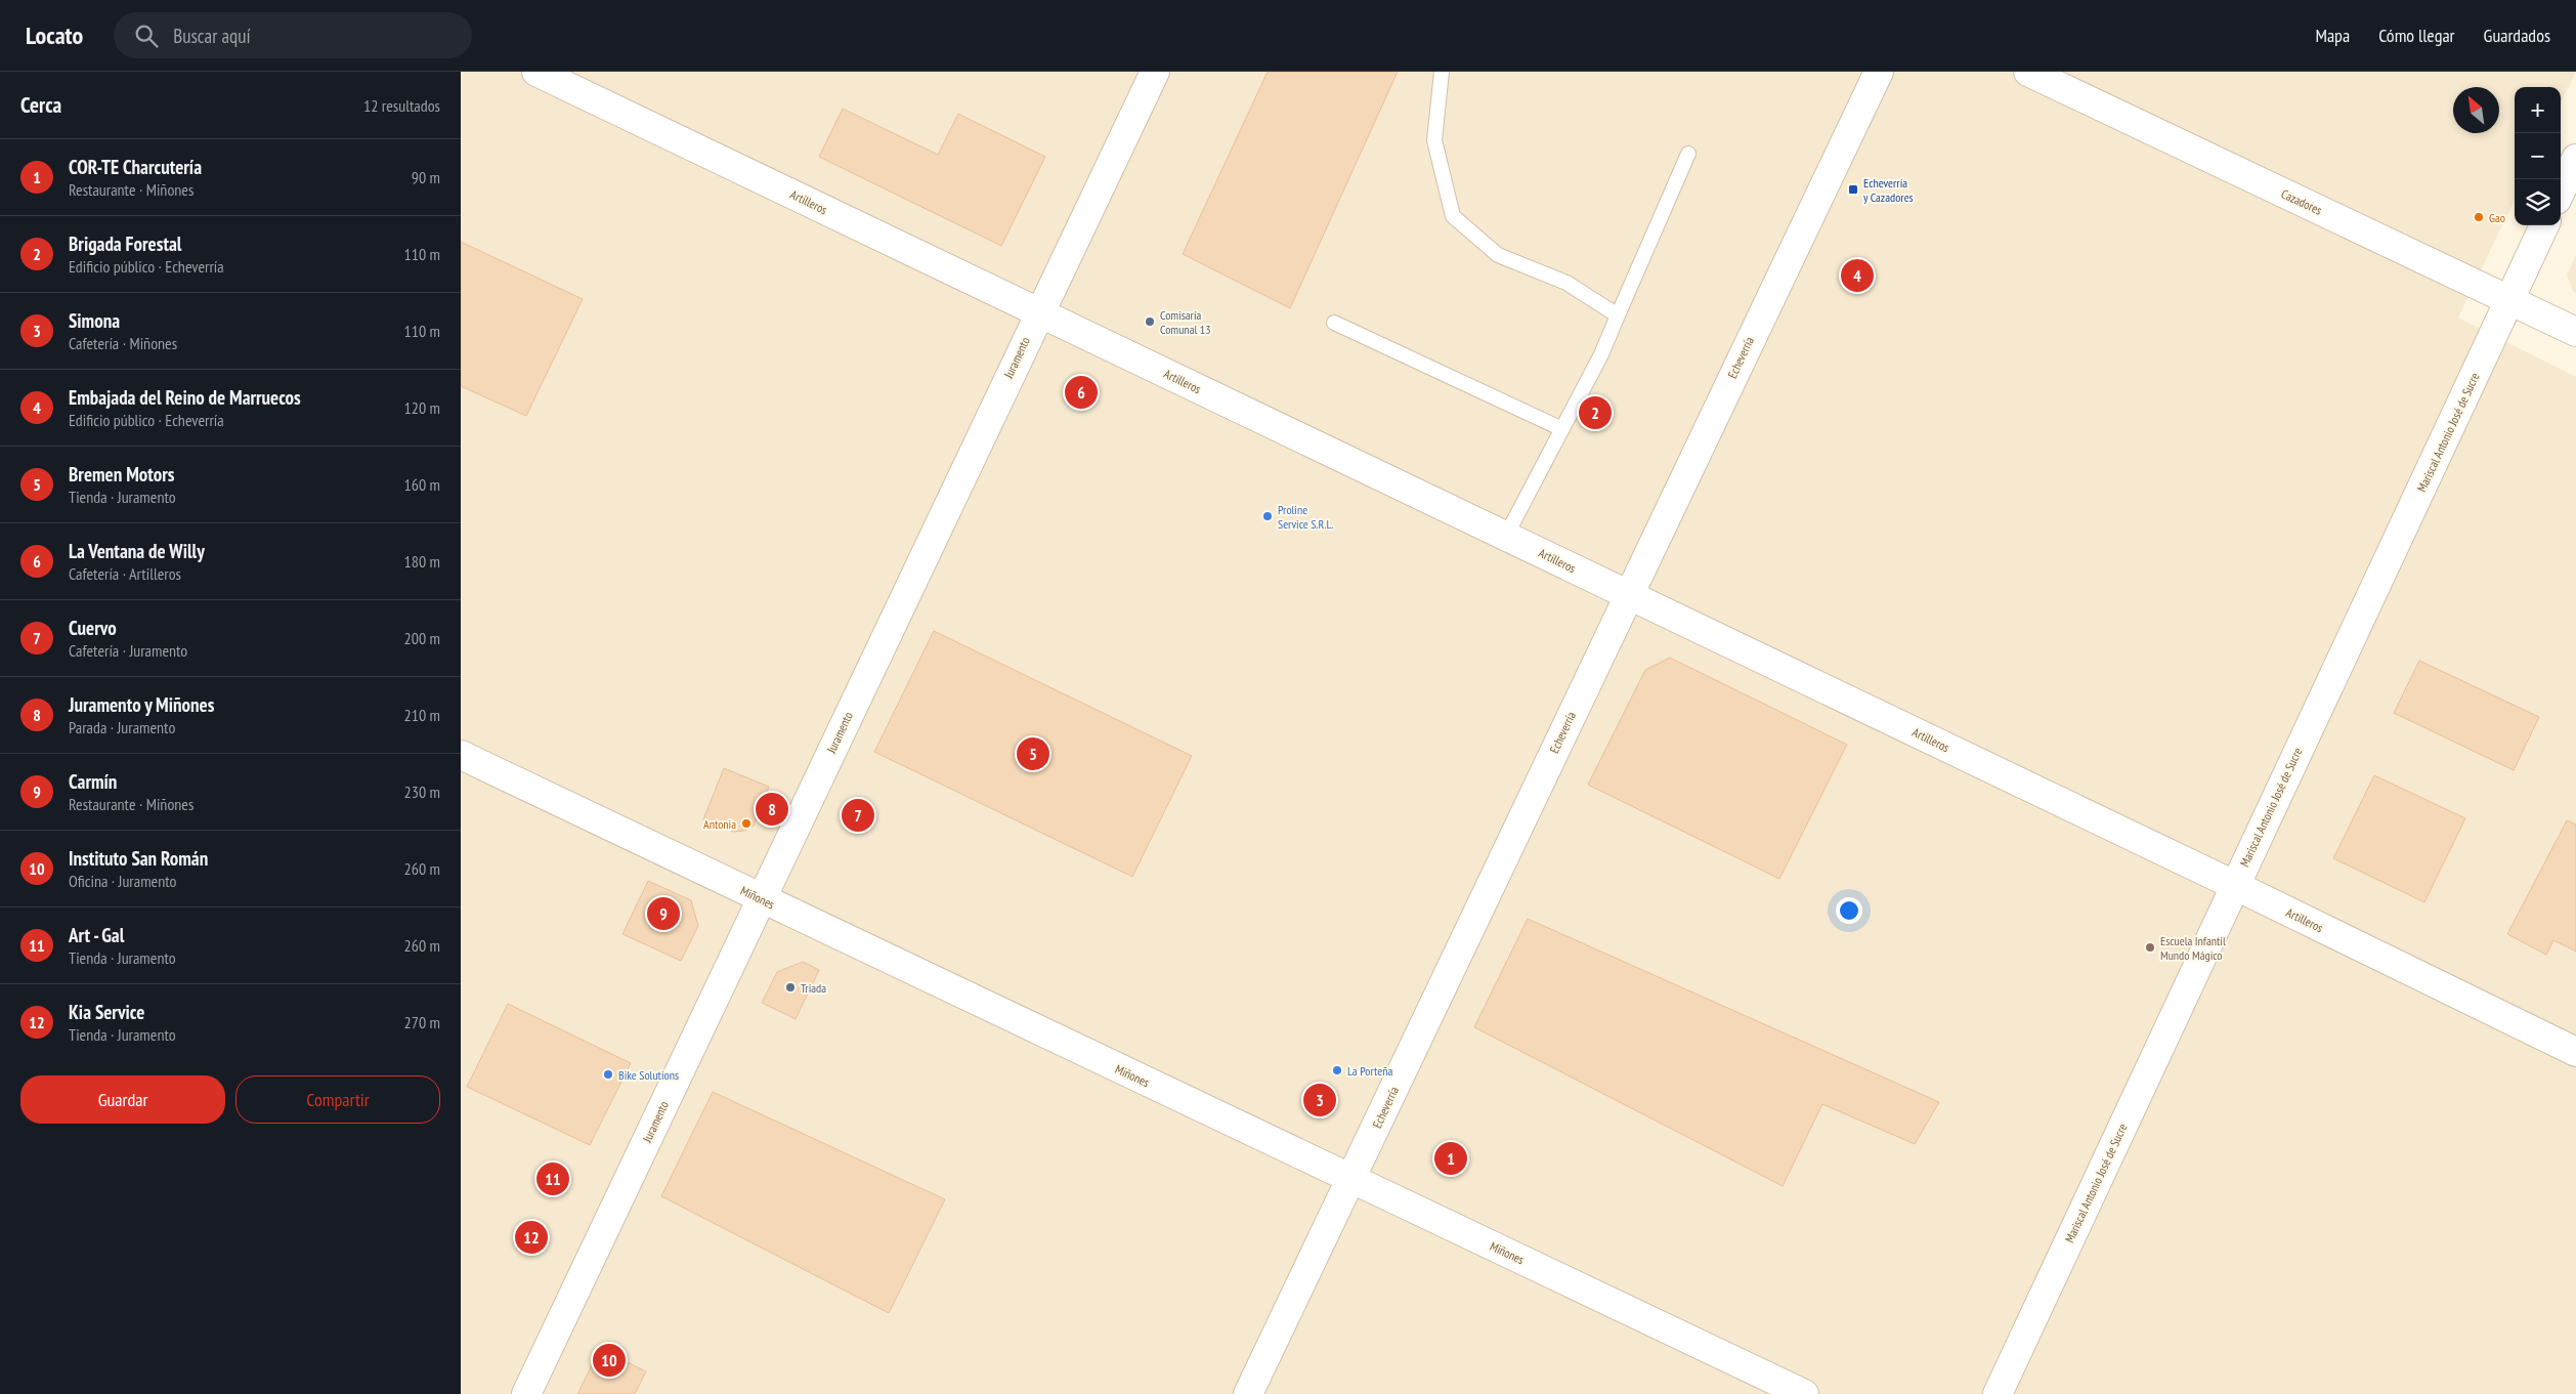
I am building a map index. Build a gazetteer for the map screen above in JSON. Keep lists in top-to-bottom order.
{
  "streets": {
    "street": [
      "Artilleros",
      "Cazadores",
      "Juramento",
      "Echeverría",
      "Mariscal Antonio José de Sucre",
      "Miñones"
    ]
  },
  "crossings": [
    ["Artilleros", "Juramento"],
    ["Artilleros", "Echeverría"],
    ["Artilleros", "Mariscal Antonio José de Sucre"],
    ["Cazadores", "Mariscal Antonio José de Sucre"],
    ["Juramento", "Miñones"],
    ["Echeverría", "Miñones"]
  ],
  "places": {
    "transit": ["Echeverría y Cazadores"],
    "other": [
      "Gao",
      "Comisaría Comunal 13",
      "Proline Service S.R.L.",
      "Antonia",
      "Escuela Infantil Mundo Mágico",
      "Triada",
      "La Porteña",
      "Bike Solutions"
    ]
  },
  "north": "top left",
  "page": {
    "header": "Locato",
    "search": "Buscar aquí",
    "nav": ["Mapa", "Cómo llegar", "Guardados"],
    "heading": ["Cerca", "12 resultados"],
    "map_buttons": ["+", "−"],
    "list": [
      {
        "mark": "1",
        "name": "COR-TE Charcutería",
        "note": "Restaurante · Miñones",
        "value": "90 m"
      },
      {
        "mark": "2",
        "name": "Brigada Forestal",
        "note": "Edificio público · Echeverría",
        "value": "110 m"
      },
      {
        "mark": "3",
        "name": "Simona",
        "note": "Cafetería · Miñones",
        "value": "110 m"
      },
      {
        "mark": "4",
        "name": "Embajada del Reino de Marruecos",
        "note": "Edificio público · Echeverría",
        "value": "120 m"
      },
      {
        "mark": "5",
        "name": "Bremen Motors",
        "note": "Tienda · Juramento",
        "value": "160 m"
      },
      {
        "mark": "6",
        "name": "La Ventana de Willy",
        "note": "Cafetería · Artilleros",
        "value": "180 m"
      },
      {
        "mark": "7",
        "name": "Cuervo",
        "note": "Cafetería · Juramento",
        "value": "200 m"
      },
      {
        "mark": "8",
        "name": "Juramento y Miñones",
        "note": "Parada · Juramento",
        "value": "210 m"
      },
      {
        "mark": "9",
        "name": "Carmín",
        "note": "Restaurante · Miñones",
        "value": "230 m"
      },
      {
        "mark": "10",
        "name": "Instituto San Román",
        "note": "Oficina · Juramento",
        "value": "260 m"
      },
      {
        "mark": "11",
        "name": "Art - Gal",
        "note": "Tienda · Juramento",
        "value": "260 m"
      },
      {
        "mark": "12",
        "name": "Kia Service",
        "note": "Tienda · Juramento",
        "value": "270 m"
      }
    ],
    "pins": [
      "4",
      "6",
      "2",
      "5",
      "8",
      "7",
      "9",
      "3",
      "1",
      "11",
      "12",
      "10"
    ],
    "buttons": ["Guardar", "Compartir"]
  }
}
